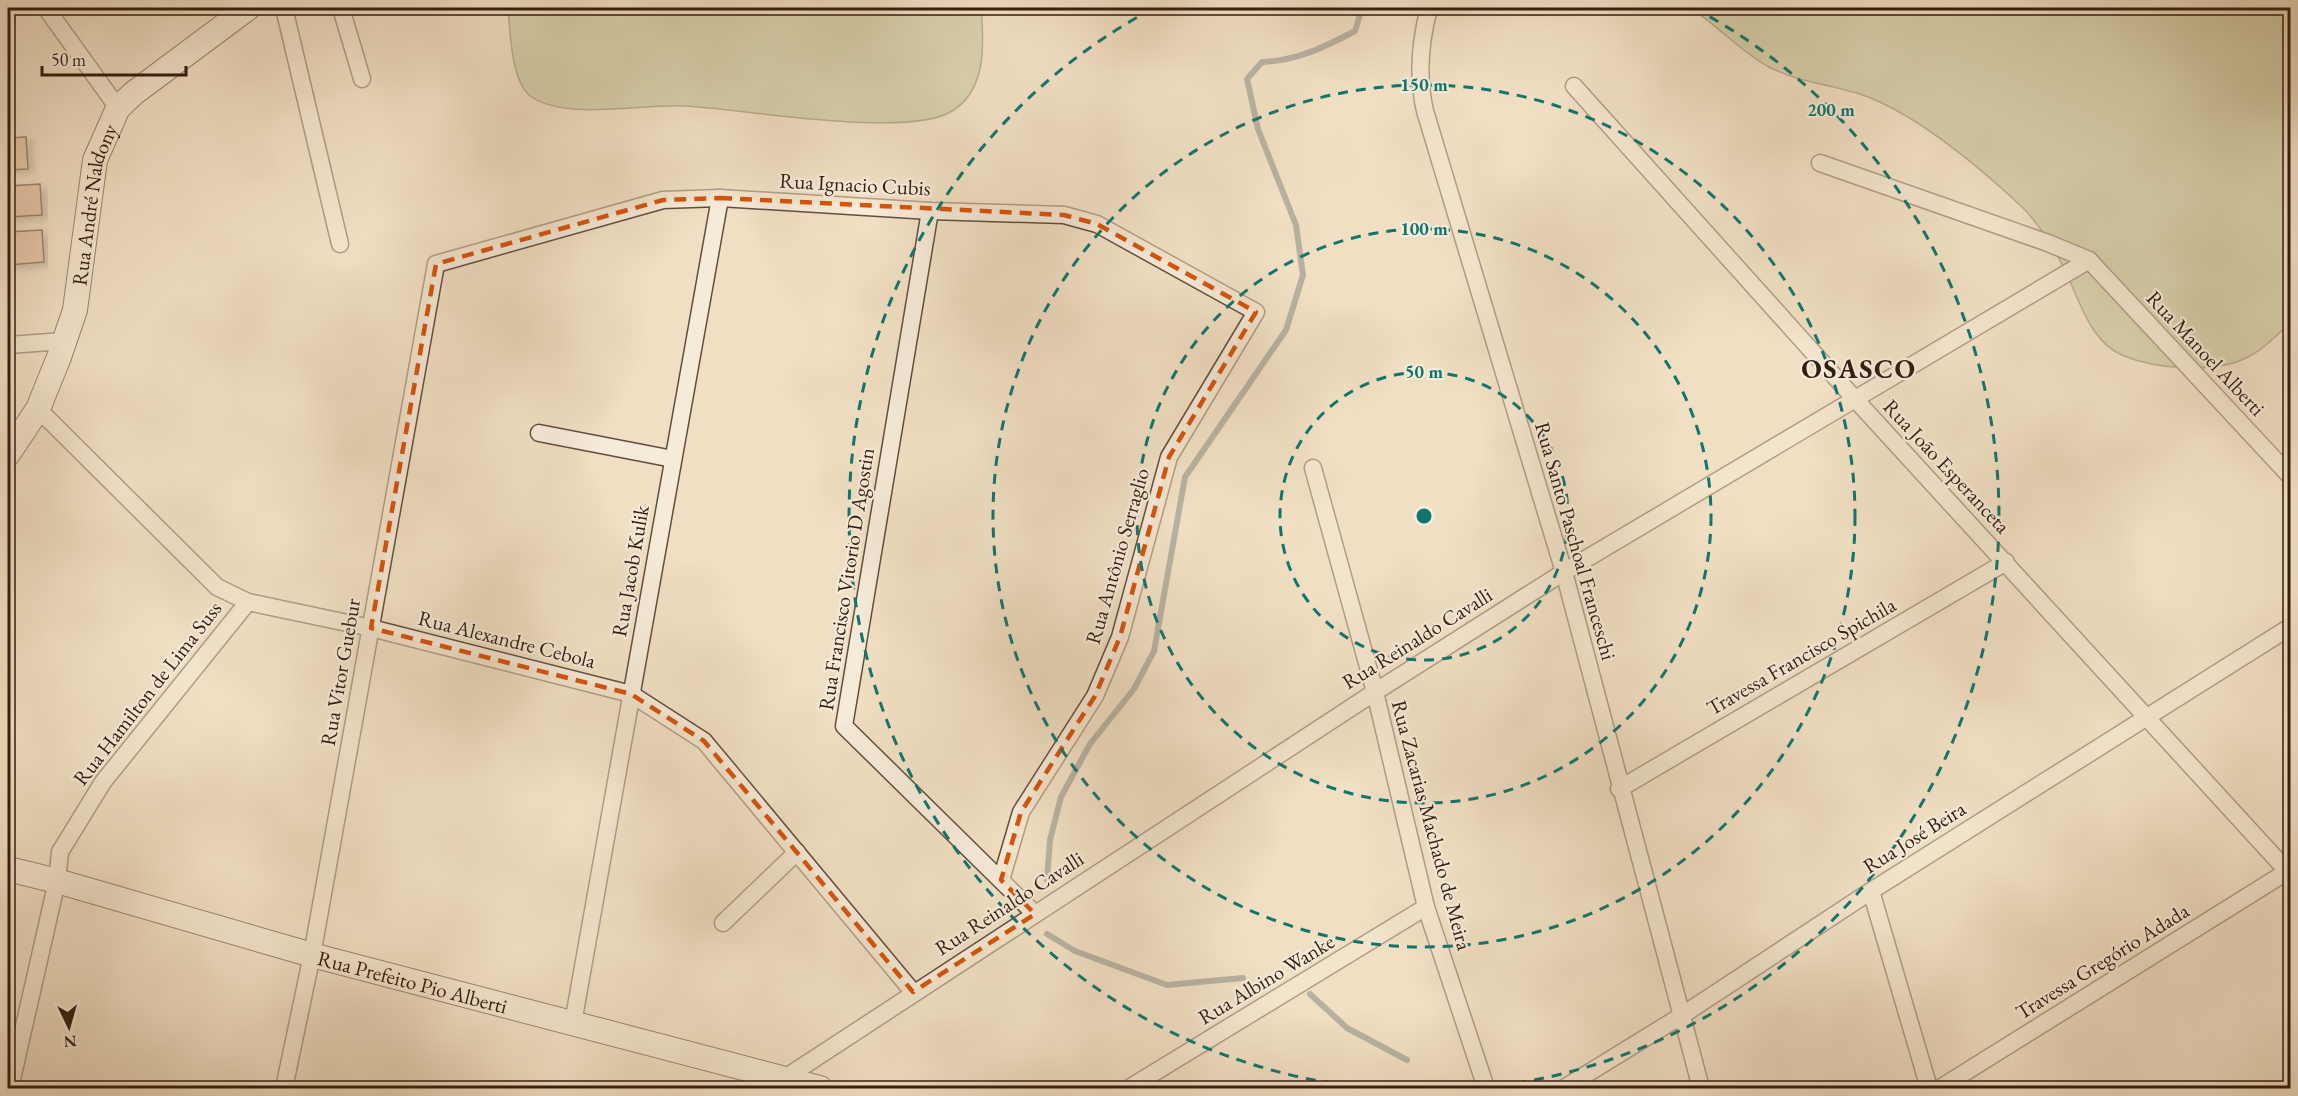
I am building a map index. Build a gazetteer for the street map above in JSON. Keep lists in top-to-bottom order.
{
  "streets": {
    "main road": ["Rua André Naldony", "Rua Prefeito Pio Alberti"],
    "street": [
      "Rua Ignacio Cubis",
      "Rua Manoel Alberti",
      "Rua João Esperanceta",
      "Rua Santo Paschoal Franceschi",
      "Rua Antônio Serraglio",
      "Rua Jacob Kulik",
      "Rua Francisco Vitorio D Agostin",
      "Rua Reinaldo Cavalli",
      "Rua Alexandre Cebola",
      "Travessa Francisco Spichila",
      "Rua Vitor Guebur",
      "Rua Hamilton de Lima Suss",
      "Rua Zacarias Machado de Meira",
      "Rua José Beira",
      "Travessa Gregório Adada",
      "Rua Albino Wanke"
    ]
  },
  "crossings": [
    ["Rua Ignacio Cubis", "Rua Antônio Serraglio"],
    ["Rua Ignacio Cubis", "Rua Jacob Kulik"],
    ["Rua Ignacio Cubis", "Rua Francisco Vitorio D Agostin"],
    ["Rua Ignacio Cubis", "Rua Vitor Guebur"],
    ["Rua André Naldony", "Rua Alexandre Cebola"],
    ["Rua Manoel Alberti", "Rua Reinaldo Cavalli"],
    ["Rua João Esperanceta", "Rua Reinaldo Cavalli"],
    ["Rua João Esperanceta", "Travessa Francisco Spichila"],
    ["Rua João Esperanceta", "Rua José Beira"],
    ["Rua João Esperanceta", "Travessa Gregório Adada"],
    ["Rua Santo Paschoal Franceschi", "Rua Reinaldo Cavalli"],
    ["Rua Santo Paschoal Franceschi", "Travessa Francisco Spichila"],
    ["Rua Santo Paschoal Franceschi", "Rua José Beira"],
    ["Rua Antônio Serraglio", "Rua Francisco Vitorio D Agostin"],
    ["Rua Jacob Kulik", "Rua Alexandre Cebola"],
    ["Rua Jacob Kulik", "Rua Prefeito Pio Alberti"],
    ["Rua Francisco Vitorio D Agostin", "Rua Reinaldo Cavalli"],
    ["Rua Reinaldo Cavalli", "Rua Alexandre Cebola"],
    ["Rua Reinaldo Cavalli", "Rua Zacarias Machado de Meira"],
    ["Rua Reinaldo Cavalli", "Rua Prefeito Pio Alberti"],
    ["Rua Alexandre Cebola", "Rua Vitor Guebur"],
    ["Rua Alexandre Cebola", "Rua Hamilton de Lima Suss"],
    ["Rua Vitor Guebur", "Rua Prefeito Pio Alberti"],
    ["Rua Hamilton de Lima Suss", "Rua Prefeito Pio Alberti"],
    ["Rua Zacarias Machado de Meira", "Rua Albino Wanke"]
  ],
  "districts": ["OSASCO"],
  "scale_bar": "50 m",
  "north": "bottom",
  "rings": [
    "150 m",
    "200 m",
    "100 m",
    "50 m"
  ]
}
